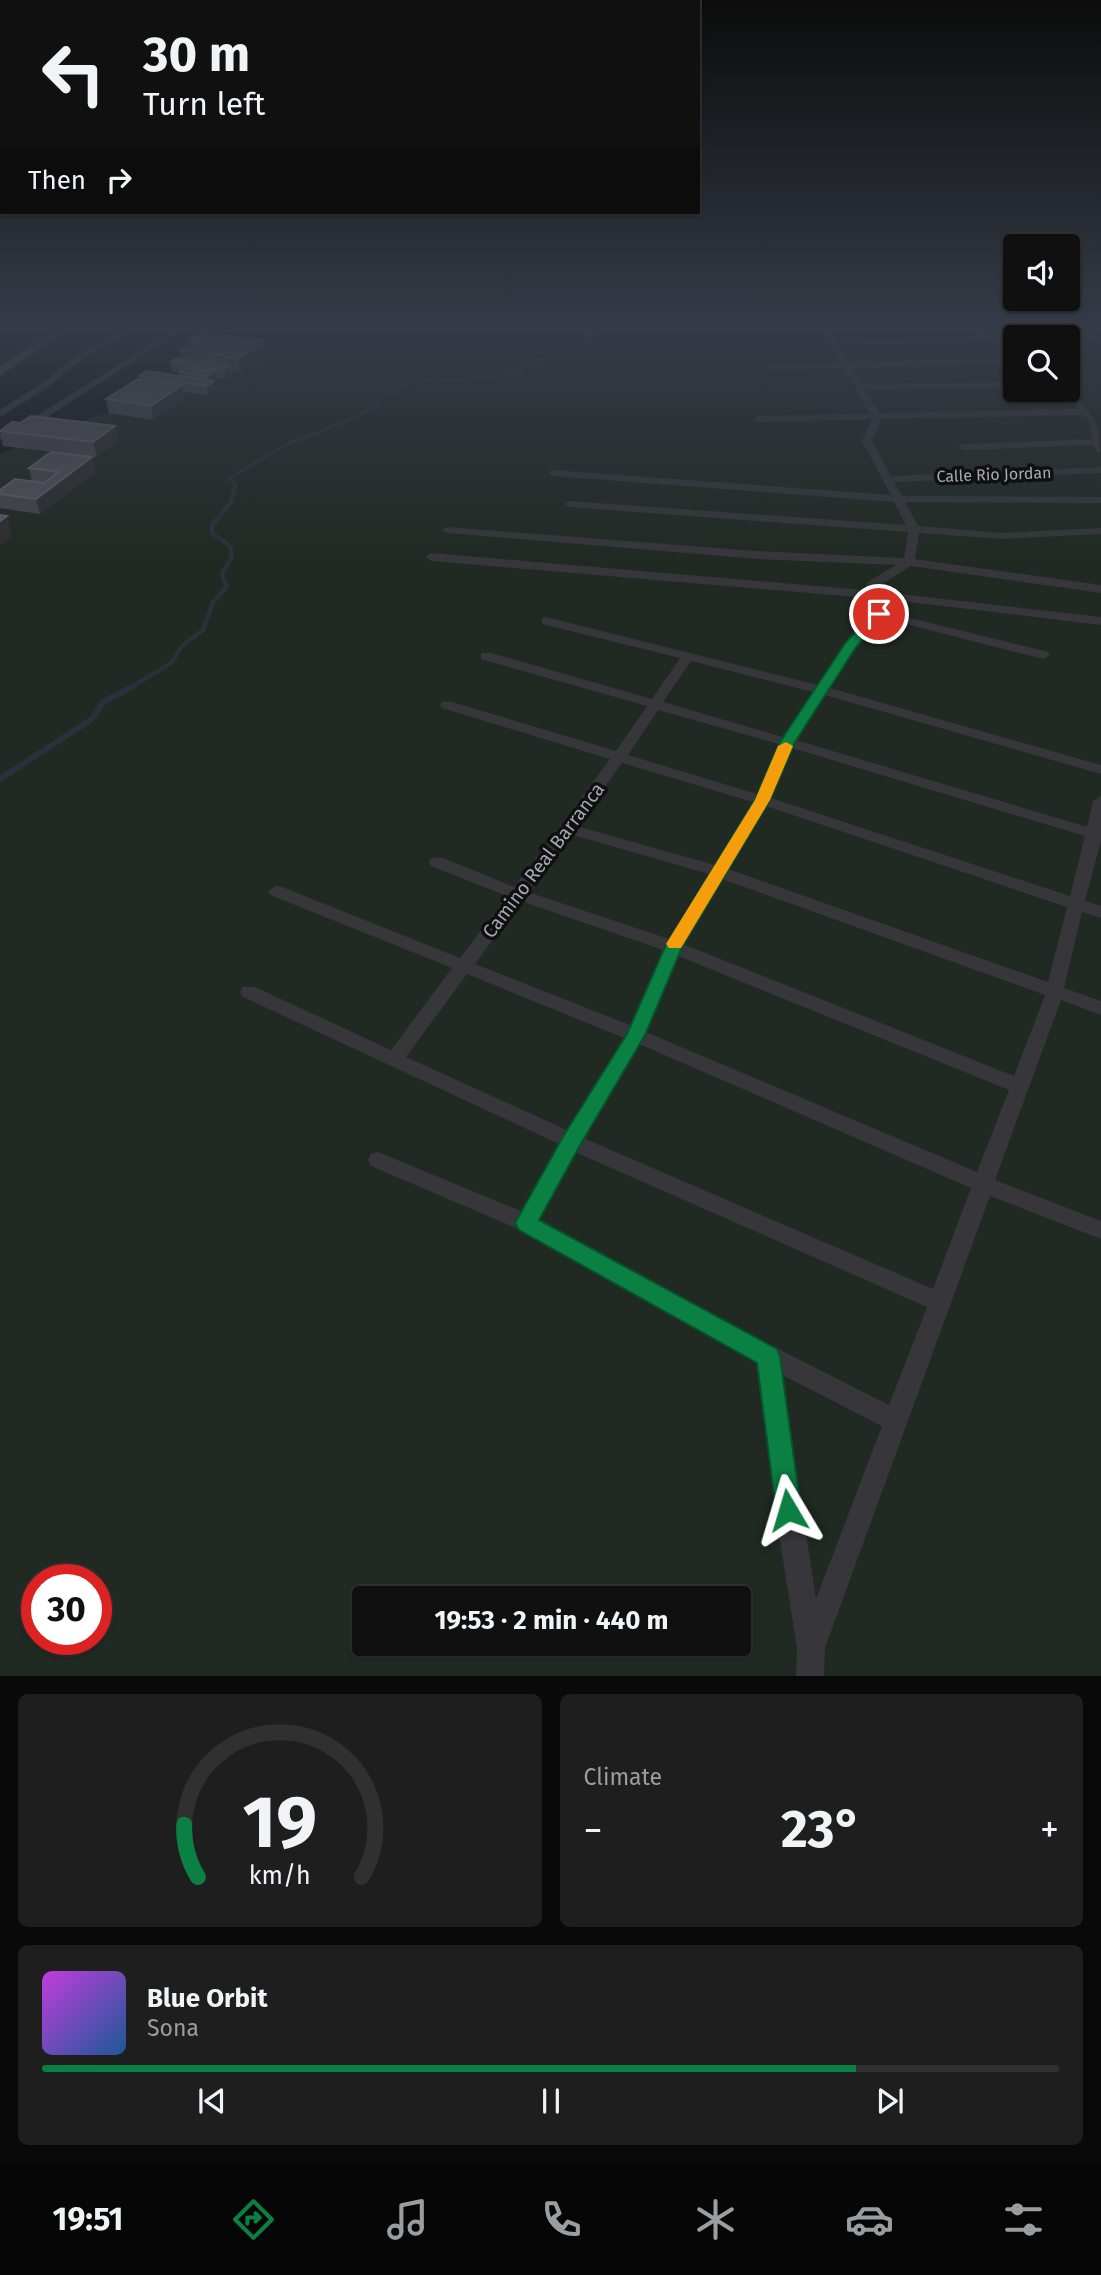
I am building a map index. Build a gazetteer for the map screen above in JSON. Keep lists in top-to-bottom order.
{
  "streets": {
    "street": ["Calle Rio Jordan", "Camino Real Barranca"]
  },
  "page": {
    "turn": ["30 m", "Turn left"],
    "then": "Then",
    "limit": "30",
    "trip": "19:53 · 2 min · 440 m",
    "tile": "Climate",
    "heat": ["−", "23°", "+"],
    "song": ["Blue Orbit", "Sona"],
    "tabs": "19:51",
    "gauge": ["19", "km/h"]
  }
}
